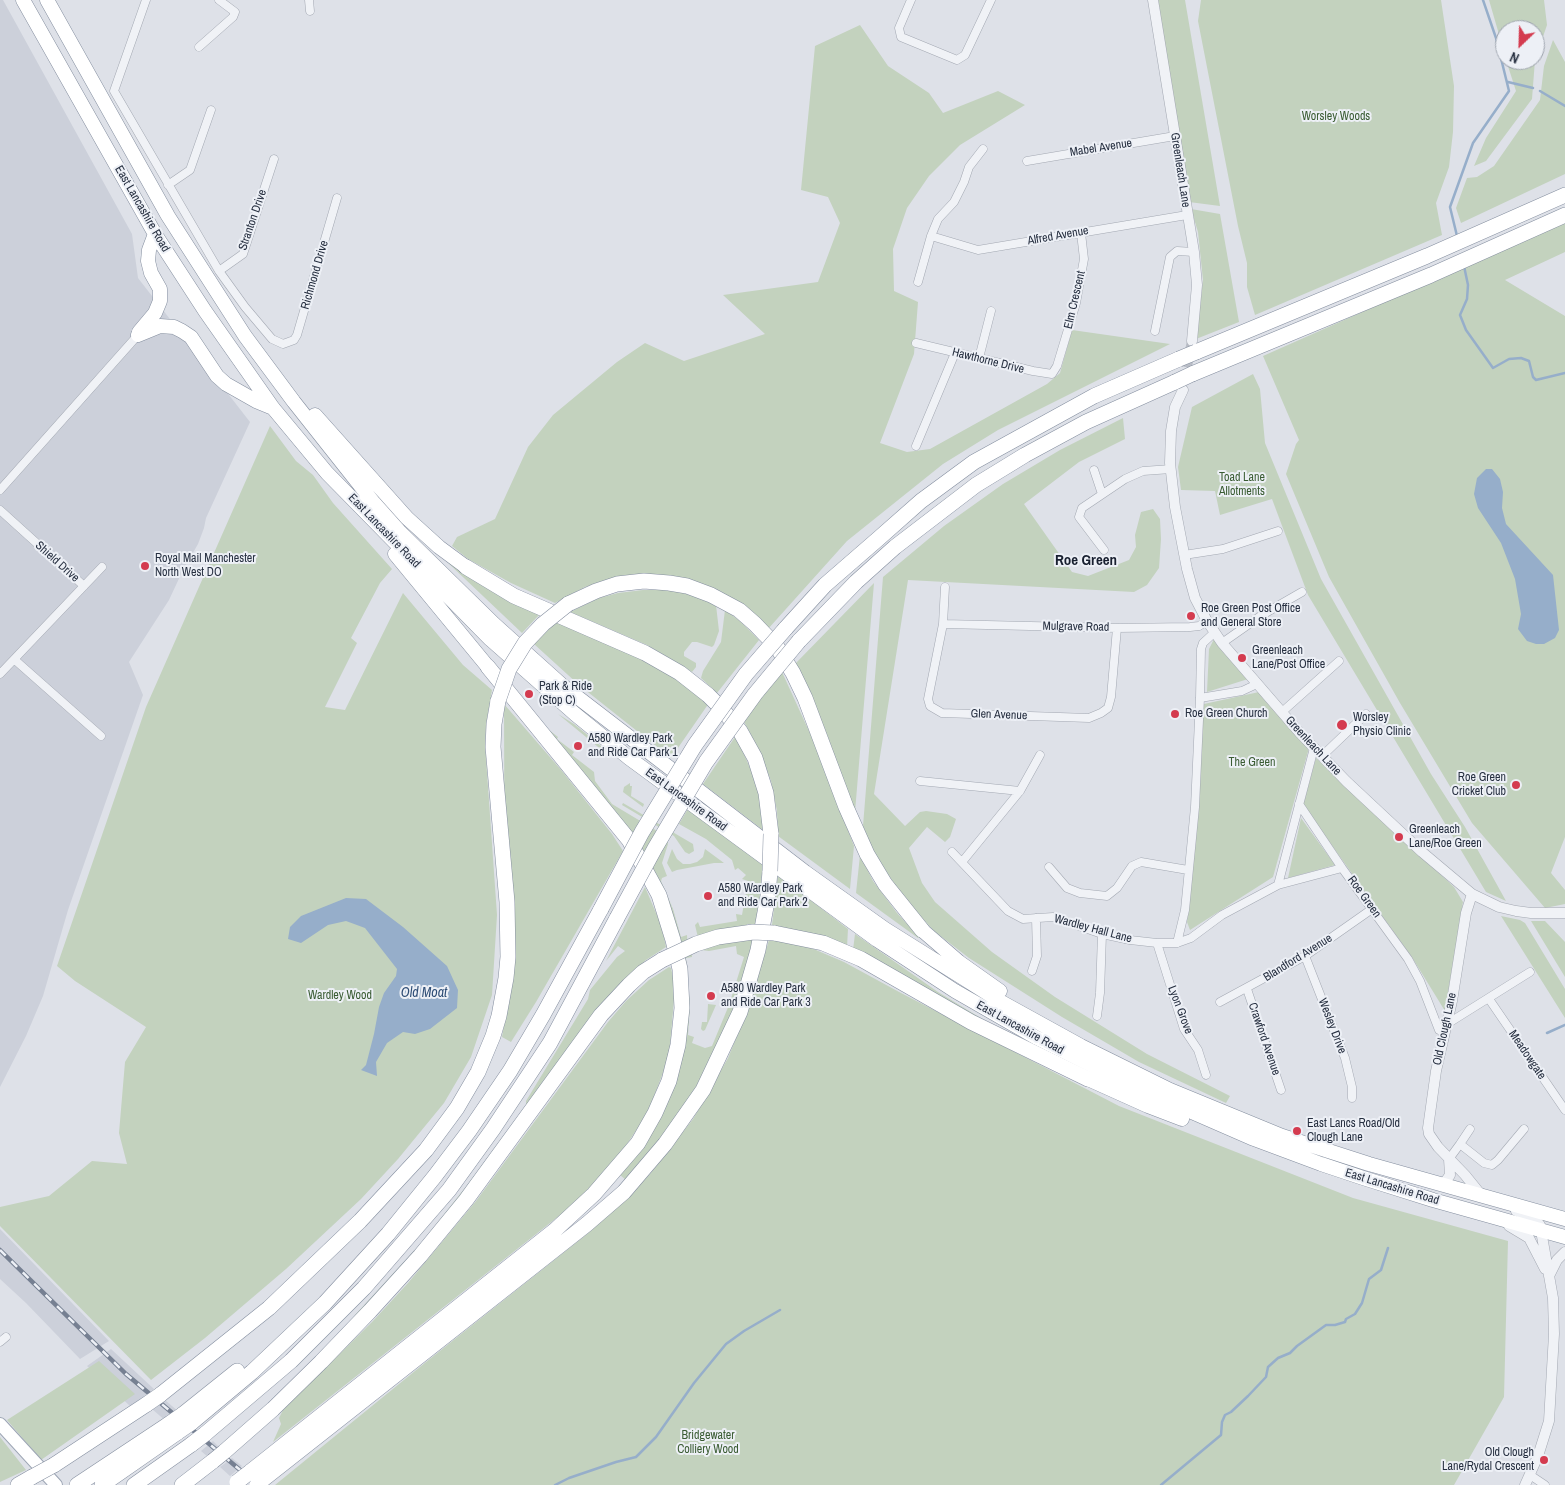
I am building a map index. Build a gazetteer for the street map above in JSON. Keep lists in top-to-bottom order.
{
  "streets": {
    "highway": ["East Lancashire Road"],
    "street": [
      "Mabel Avenue",
      "Greenleach Lane",
      "Stranton Drive",
      "Alfred Avenue",
      "Richmond Drive",
      "Elm Crescent",
      "Hawthorne Drive",
      "Shield Drive",
      "Mulgrave Road",
      "Glen Avenue",
      "Roe Green",
      "Wardley Hall Lane",
      "Blandford Avenue",
      "Lyon Grove",
      "Wesley Drive",
      "Old Clough Lane",
      "Crawford Avenue",
      "Meadowgate"
    ]
  },
  "crossings": [
    ["Mabel Avenue", "Greenleach Lane"],
    ["Greenleach Lane", "Alfred Avenue"],
    ["Greenleach Lane", "Mulgrave Road"],
    ["Greenleach Lane", "Old Clough Lane"],
    ["East Lancashire Road", "Old Clough Lane"],
    ["Stranton Drive", "Richmond Drive"],
    ["Alfred Avenue", "Elm Crescent"],
    ["Elm Crescent", "Hawthorne Drive"],
    ["Mulgrave Road", "Glen Avenue"],
    ["Roe Green", "Wardley Hall Lane"],
    ["Roe Green", "Blandford Avenue"],
    ["Roe Green", "Lyon Grove"],
    ["Roe Green", "Old Clough Lane"],
    ["Wardley Hall Lane", "Lyon Grove"],
    ["Blandford Avenue", "Wesley Drive"],
    ["Blandford Avenue", "Crawford Avenue"]
  ],
  "districts": ["Roe Green"],
  "water": ["Old Moat"],
  "parks": [
    "Worsley Woods",
    "Toad Lane Allotments",
    "The Green",
    "Wardley Wood",
    "Bridgewater Colliery Wood"
  ],
  "places": [
    "Royal Mail Manchester North West DO",
    "Roe Green Post Office and General Store",
    "Greenleach Lane/Post Office",
    "Park & Ride (Stop C)",
    "Roe Green Church",
    "Worsley Physio Clinic",
    "A580 Wardley Park and Ride Car Park 1",
    "Roe Green Cricket Club",
    "Greenleach Lane/Roe Green",
    "A580 Wardley Park and Ride Car Park 2",
    "A580 Wardley Park and Ride Car Park 3",
    "East Lancs Road/Old Clough Lane",
    "Old Clough Lane/Rydal Crescent"
  ],
  "north": "bottom left"
}
